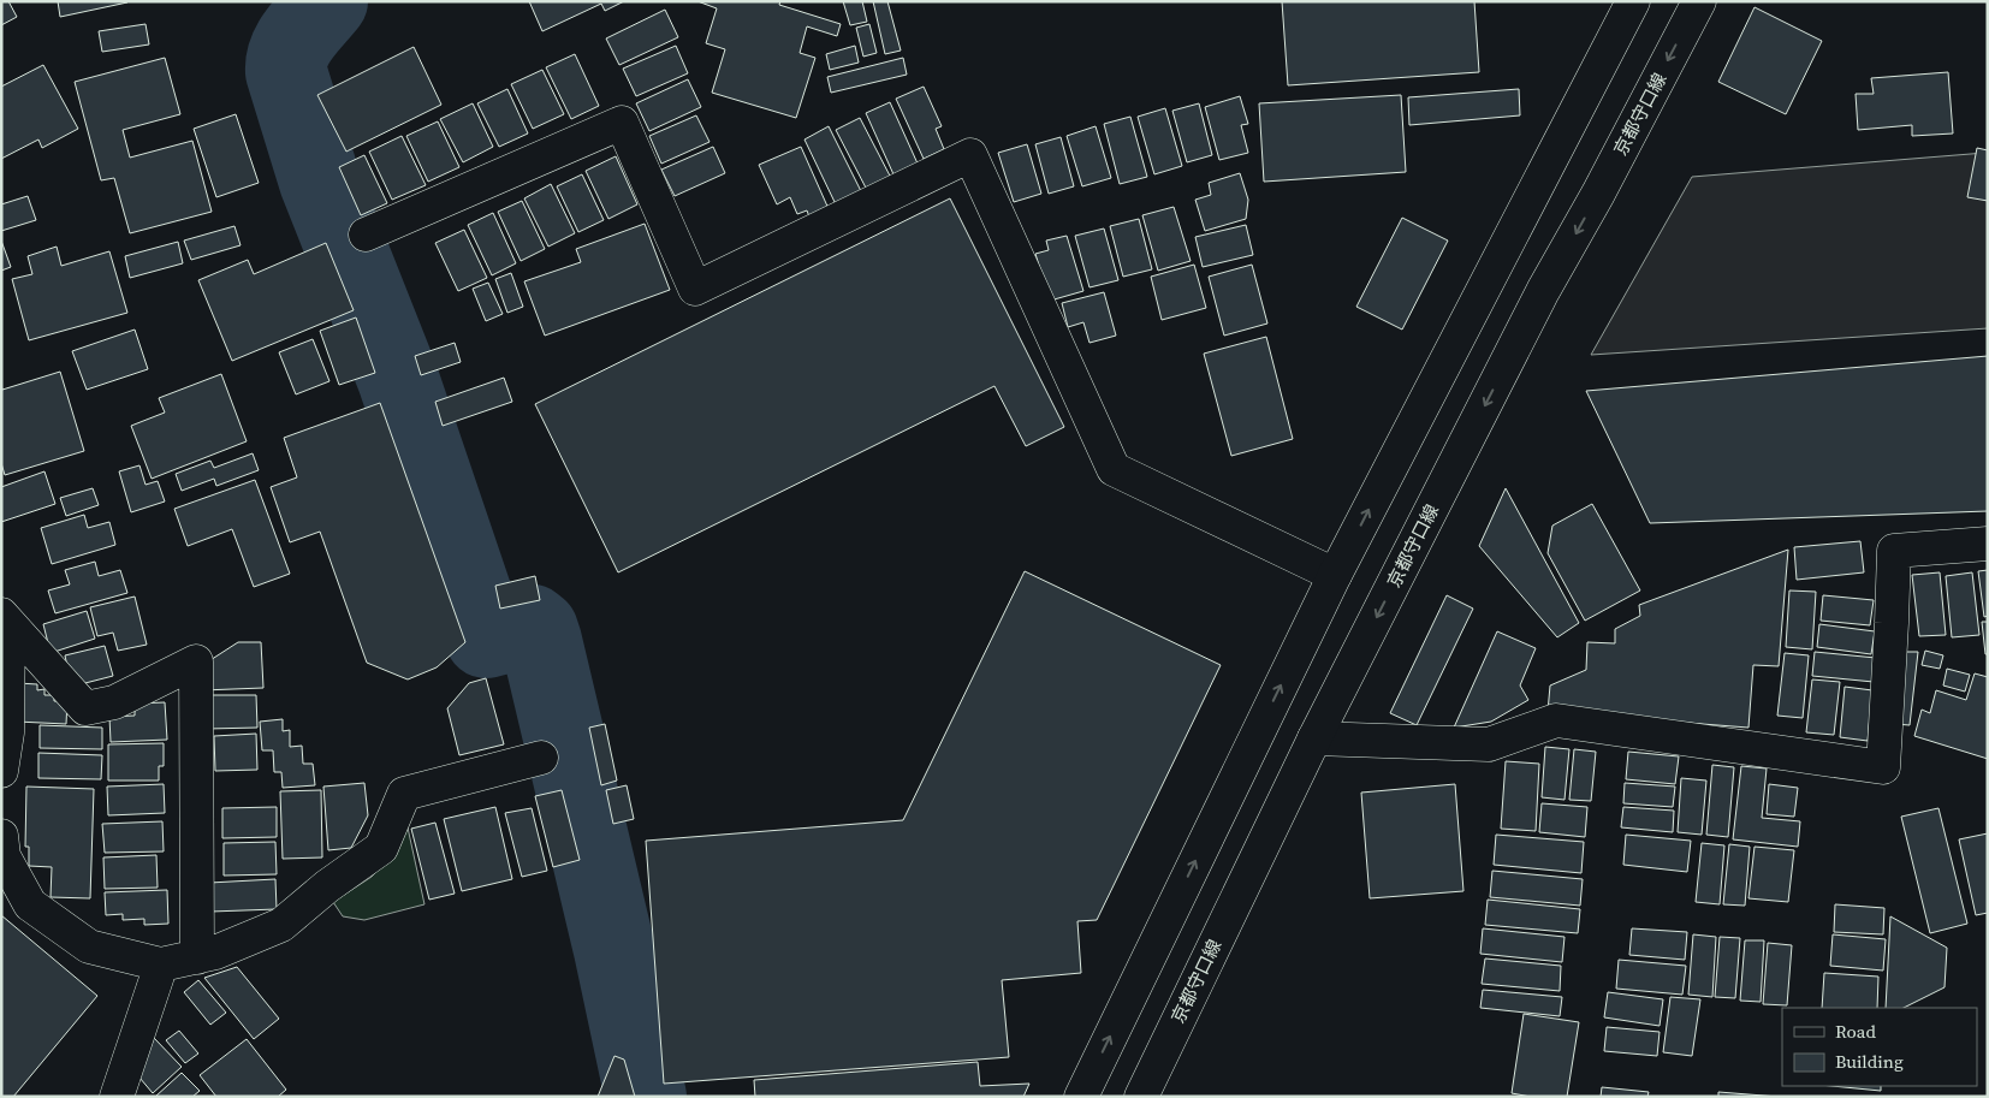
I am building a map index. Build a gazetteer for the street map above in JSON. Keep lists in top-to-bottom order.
{
  "streets": {
    "street": ["京都守口線"]
  },
  "legend": ["Road", "Building"]
}
